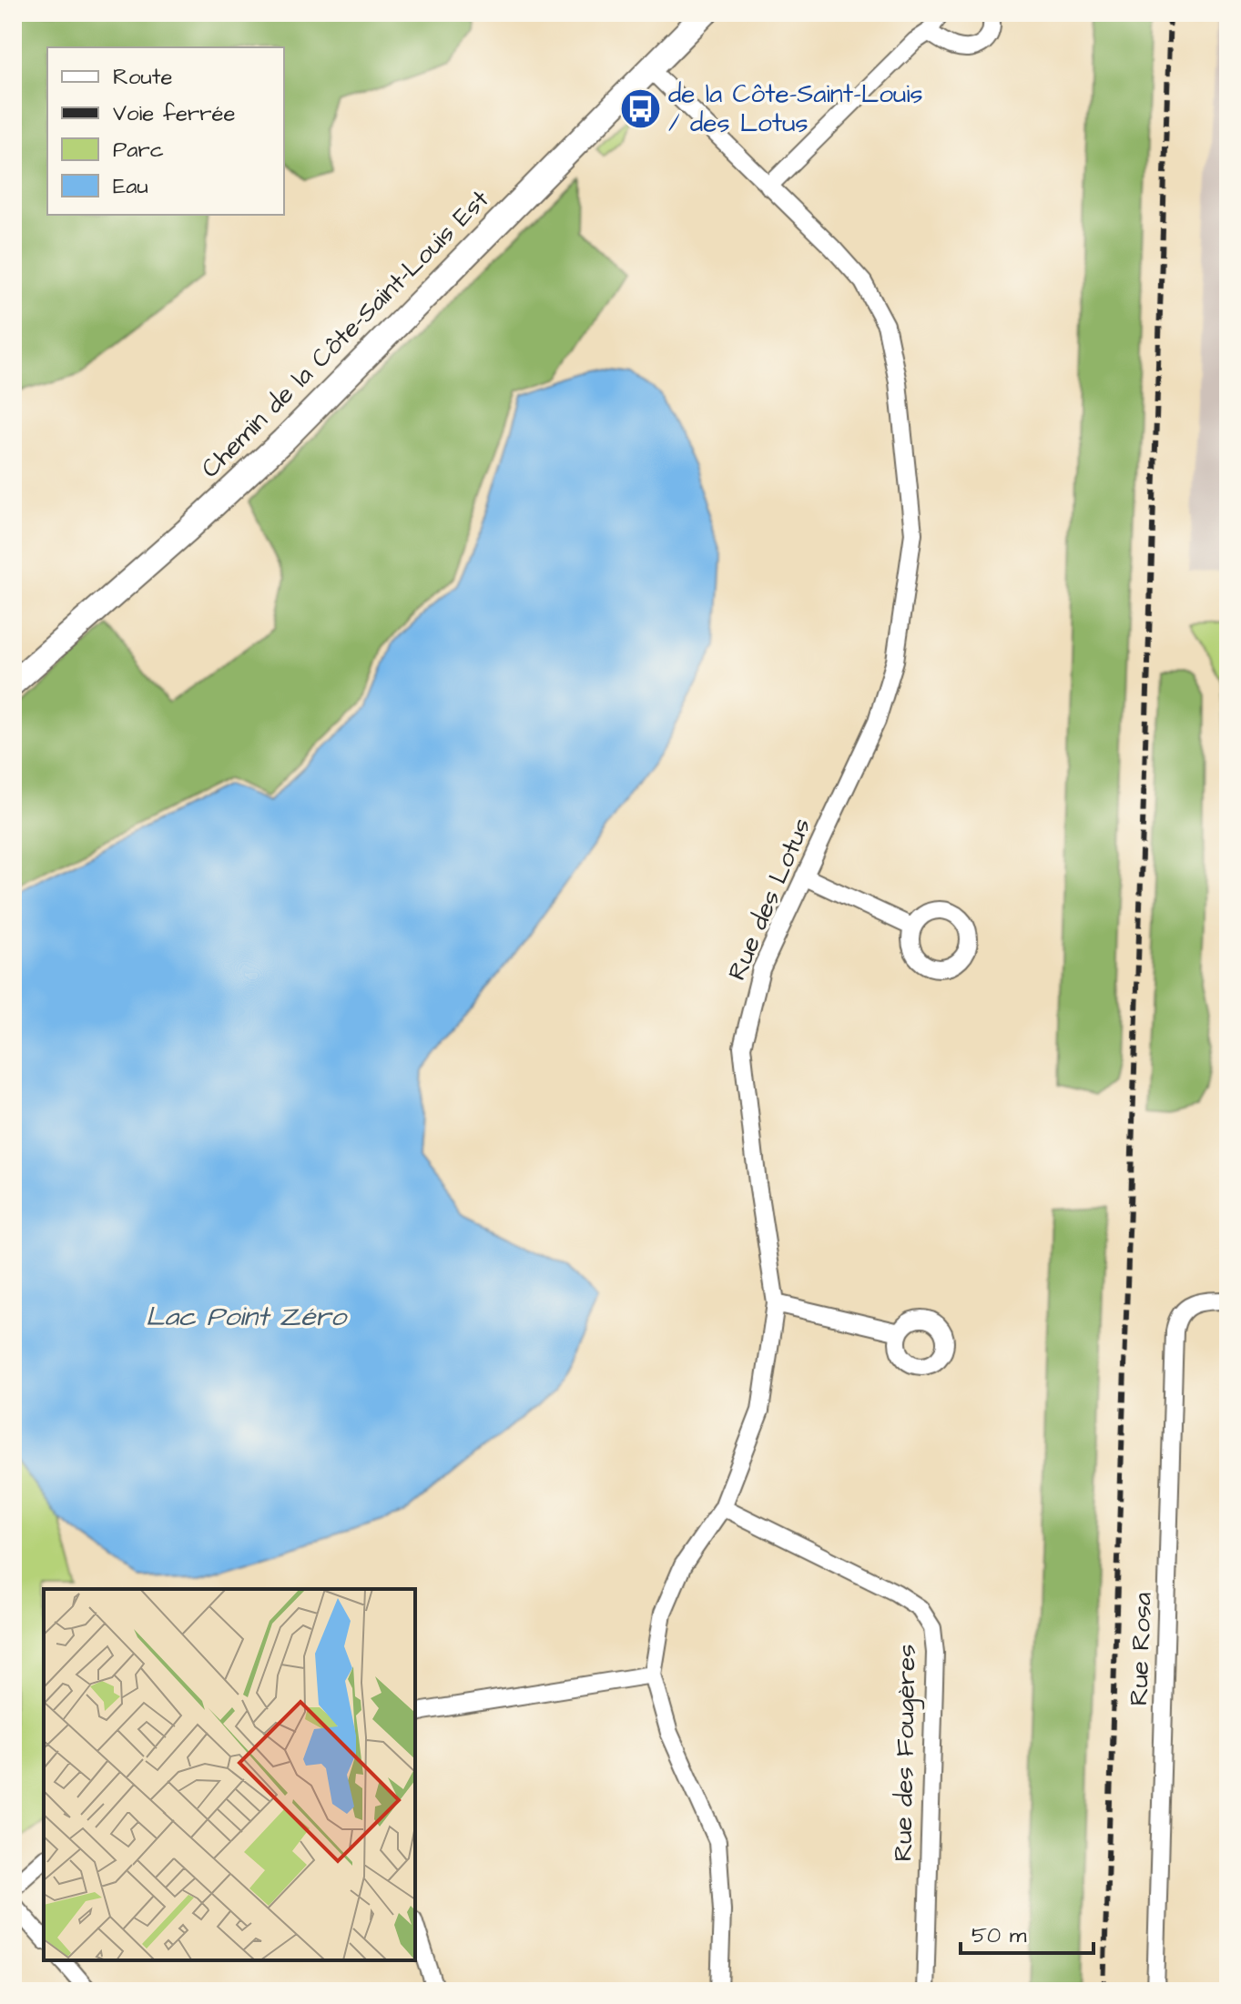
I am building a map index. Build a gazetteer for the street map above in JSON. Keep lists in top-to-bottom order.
{
  "streets": {
    "street": [
      "Chemin de la Côte-Saint-Louis Est",
      "Rue des Lotus",
      "Rue Rosa",
      "Rue des Fougères"
    ]
  },
  "crossings": [
    ["Chemin de la Côte-Saint-Louis Est", "Rue des Lotus"],
    ["Rue des Lotus", "Rue des Fougères"]
  ],
  "water": ["Lac Point Zéro"],
  "places": {
    "bus stop": ["de la Côte-Saint-Louis / des Lotus"]
  },
  "legend": [
    "Route",
    "Voie ferrée",
    "Parc",
    "Eau"
  ],
  "scale_bar": "50 m"
}
